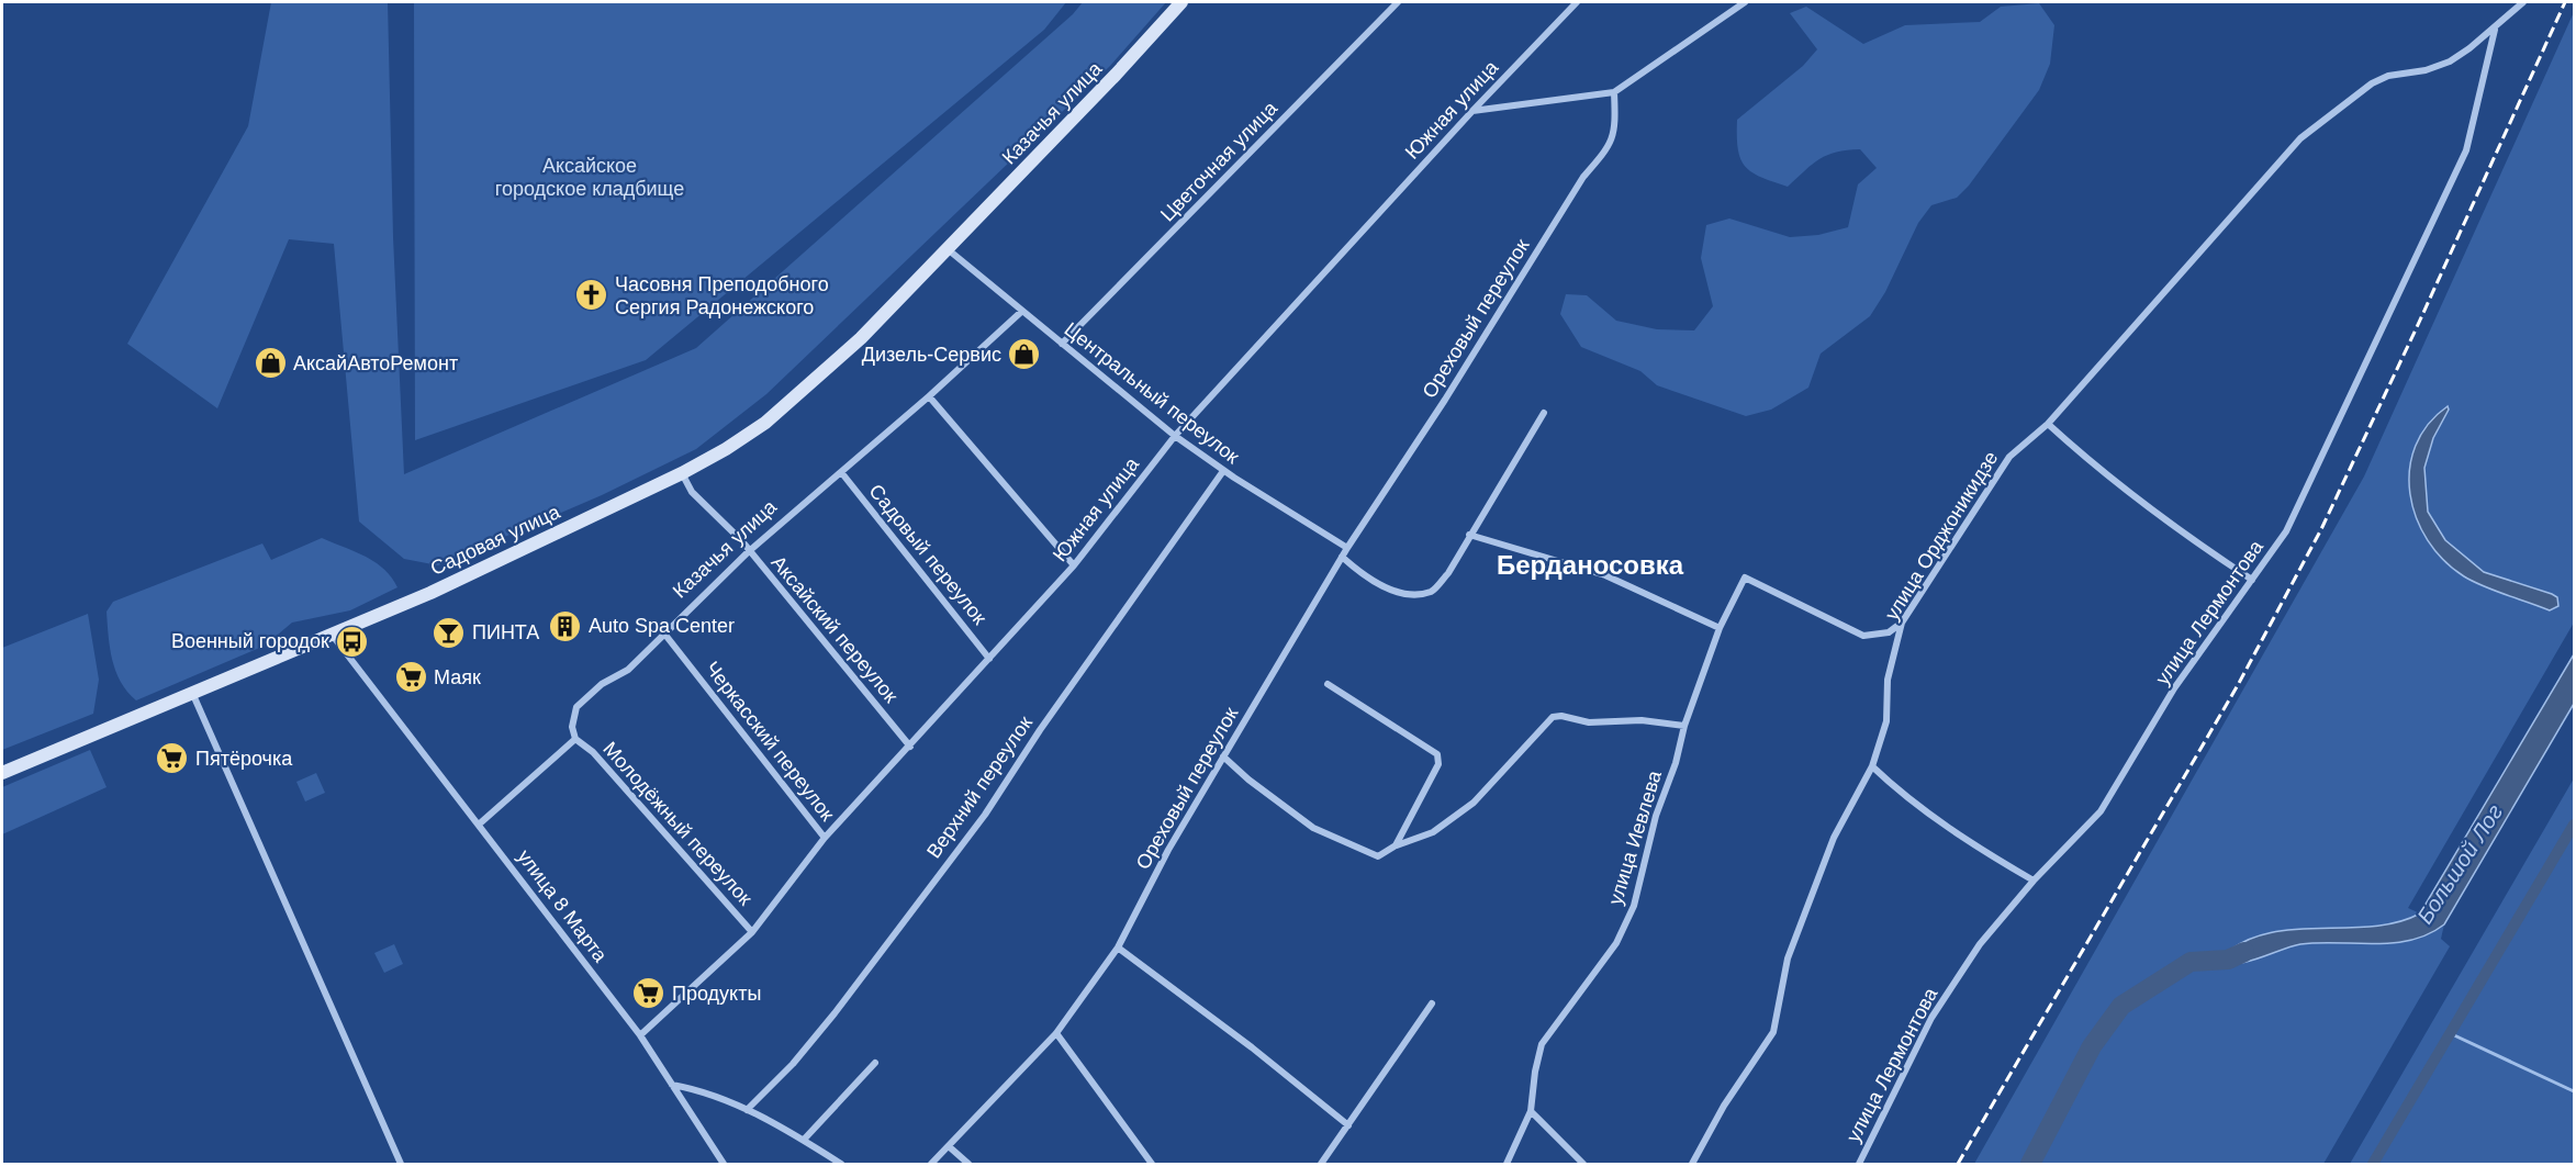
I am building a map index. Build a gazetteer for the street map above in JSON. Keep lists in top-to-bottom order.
{
  "streets": {
    "main road": ["Казачья улица", "Садовая улица"],
    "street": [
      "Южная улица",
      "Цветочная улица",
      "Ореховый переулок",
      "Центральный переулок",
      "улица Орджоникидзе",
      "Садовый переулок",
      "улица Лермонтова",
      "Аксайский переулок",
      "Черкасский переулок",
      "Верхний переулок",
      "Молодёжный переулок",
      "улица Иевлева",
      "улица 8 Марта"
    ]
  },
  "crossings": [
    ["Южная улица", "Центральный переулок"],
    ["Южная улица", "Садовый переулок"],
    ["Южная улица", "Аксайский переулок"],
    ["Южная улица", "Черкасский переулок"],
    ["Южная улица", "Молодёжный переулок"],
    ["Южная улица", "улица 8 Марта"],
    ["Казачья улица", "Центральный переулок"],
    ["Казачья улица", "Садовая улица"],
    ["Казачья улица", "Садовый переулок"],
    ["Казачья улица", "Аксайский переулок"],
    ["Казачья улица", "Черкасский переулок"],
    ["Казачья улица", "Молодёжный переулок"],
    ["Цветочная улица", "Центральный переулок"],
    ["Ореховый переулок", "Центральный переулок"],
    ["Центральный переулок", "Садовая улица"],
    ["Центральный переулок", "Верхний переулок"],
    ["улица Орджоникидзе", "улица Лермонтова"],
    ["улица Орджоникидзе", "улица Иевлева"],
    ["Садовая улица", "Аксайский переулок"],
    ["Садовая улица", "улица 8 Марта"]
  ],
  "districts": ["Берданосовка"],
  "water": ["Большой Лог"],
  "parks": ["Аксайское городское кладбище"],
  "places": {
    "church": ["Часовня Преподобного Сергия Радонежского"],
    "shop": ["Дизель-Сервис", "АксайАвтоРемонт"],
    "building": ["Auto Spa Center"],
    "bar": ["ПИНТА"],
    "bus stop": ["Военный городок"],
    "supermarket": ["Маяк", "Пятёрочка", "Продукты"]
  }
}
